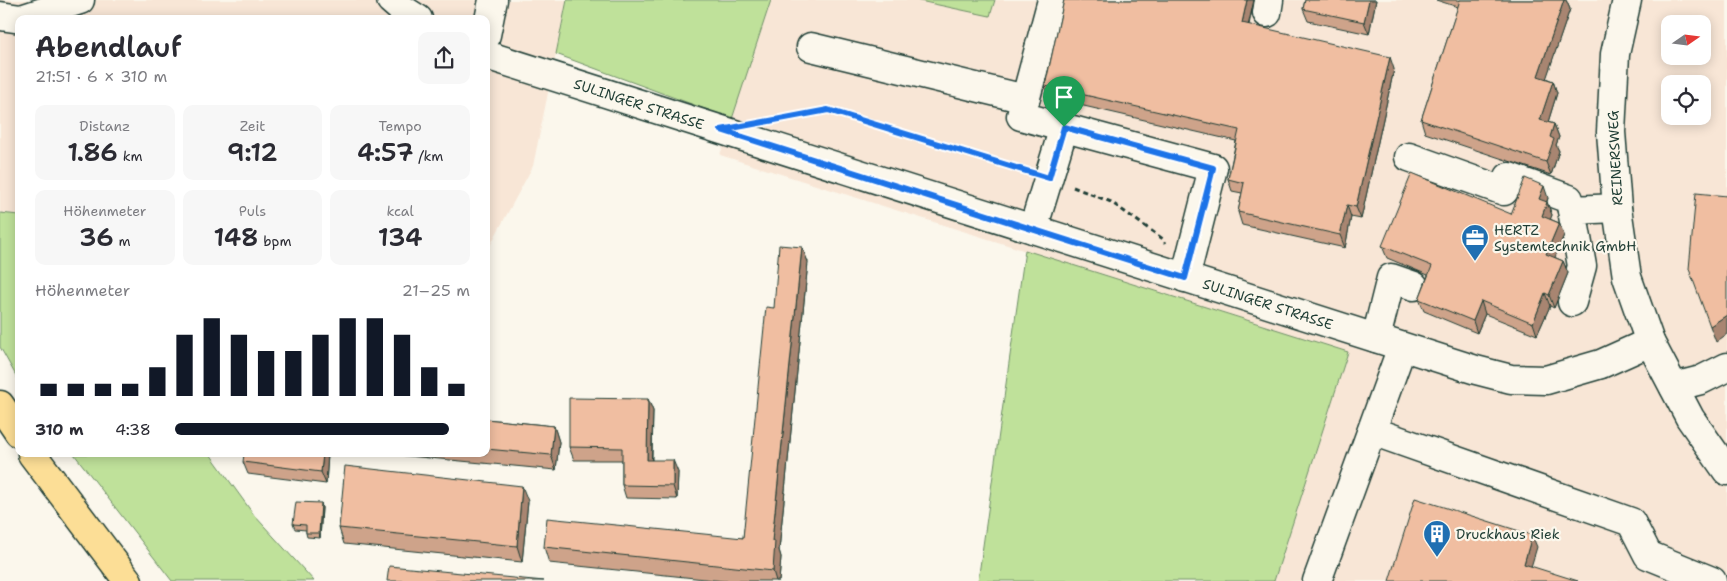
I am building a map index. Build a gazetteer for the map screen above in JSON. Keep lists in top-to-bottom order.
{
  "streets": {
    "street": ["SULINGER STRASSE", "REINERSWEG"]
  },
  "crossings": [
    ["SULINGER STRASSE", "REINERSWEG"]
  ],
  "places": {
    "office": ["HERTZ Systemtechnik GmbH"],
    "building": ["Druckhaus Riek"]
  },
  "north": "right",
  "page": {
    "heading": ["Abendlauf", "21:51 · 6 × 310 m"],
    "stats": [
      ["Distanz", "1.86 km"],
      ["Zeit", "9:12"],
      ["Tempo", "4:57 /km"],
      ["Höhenmeter", "36 m"],
      ["Puls", "148 bpm"],
      ["kcal", "134"]
    ],
    "chart": ["Höhenmeter", "21–25 m"],
    "list": [
      {
        "name": "310 m",
        "note": "4:38"
      }
    ]
  }
}
